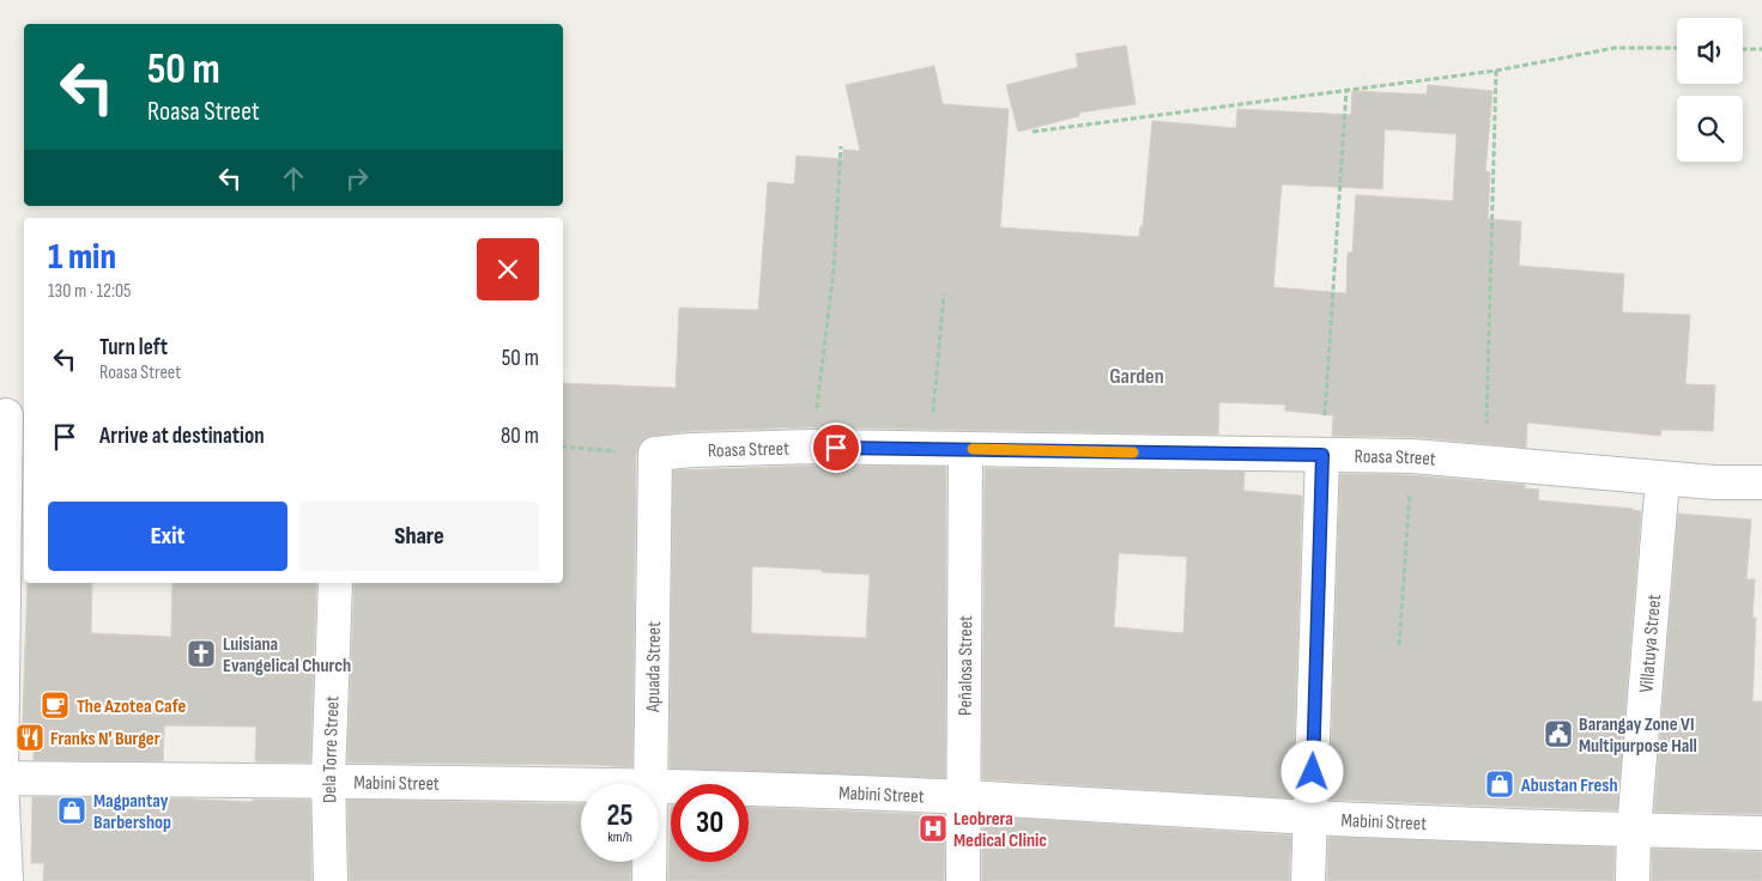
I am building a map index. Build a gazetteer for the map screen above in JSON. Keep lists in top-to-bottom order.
{
  "streets": {
    "street": [
      "Roasa Street",
      "Villatuya Street",
      "Peñalosa Street",
      "Apuada Street",
      "Dela Torre Street",
      "Mabini Street"
    ]
  },
  "crossings": [
    ["Roasa Street", "Villatuya Street"],
    ["Roasa Street", "Peñalosa Street"],
    ["Roasa Street", "Apuada Street"],
    ["Villatuya Street", "Mabini Street"],
    ["Peñalosa Street", "Mabini Street"],
    ["Dela Torre Street", "Mabini Street"]
  ],
  "districts": ["Garden"],
  "places": {
    "church": ["Luisiana Evangelical Church"],
    "cafe": ["The Azotea Cafe"],
    "public building": ["Barangay Zone VI Multipurpose Hall"],
    "restaurant": ["Franks N' Burger"],
    "shop": ["Abustan Fresh", "Magpantay Barbershop"],
    "hospital": ["Leobrera Medical Clinic"]
  },
  "page": {
    "turn": ["50 m", "Roasa Street"],
    "heading": ["1 min", "130 m · 12:05"],
    "list": [
      {
        "name": "Turn left",
        "note": "Roasa Street",
        "value": "50 m"
      },
      {
        "name": "Arrive at destination",
        "value": "80 m"
      }
    ],
    "buttons": ["Exit", "Share"],
    "speed": "25 km/h",
    "limit": "30"
  }
}
